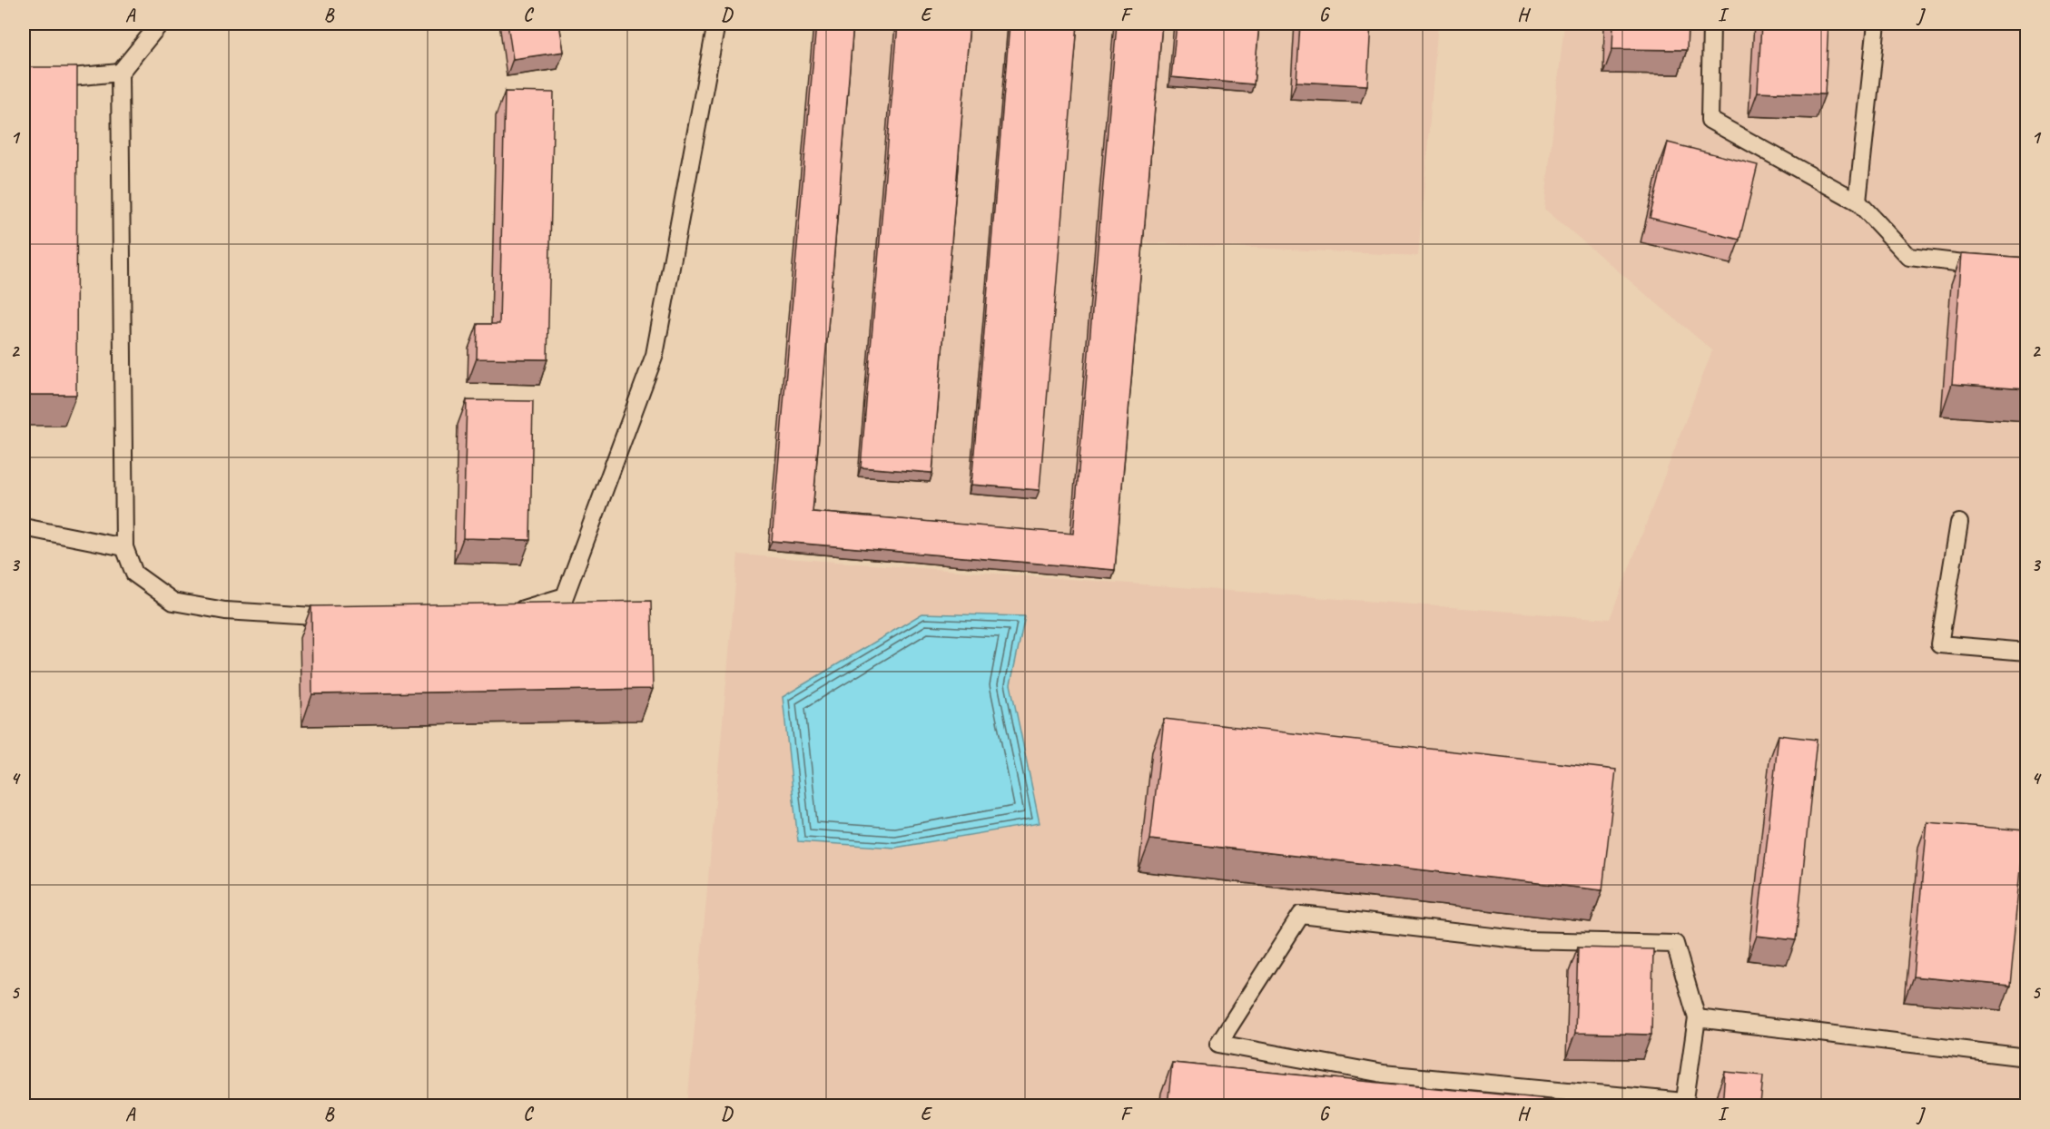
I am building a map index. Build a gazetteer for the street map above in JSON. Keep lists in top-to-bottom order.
{
  "grid": {
    "columns": [
      "A",
      "B",
      "C",
      "D",
      "E",
      "F",
      "G",
      "H",
      "I",
      "J"
    ],
    "rows": [
      "1",
      "2",
      "3",
      "4",
      "5"
    ]
  }
}
